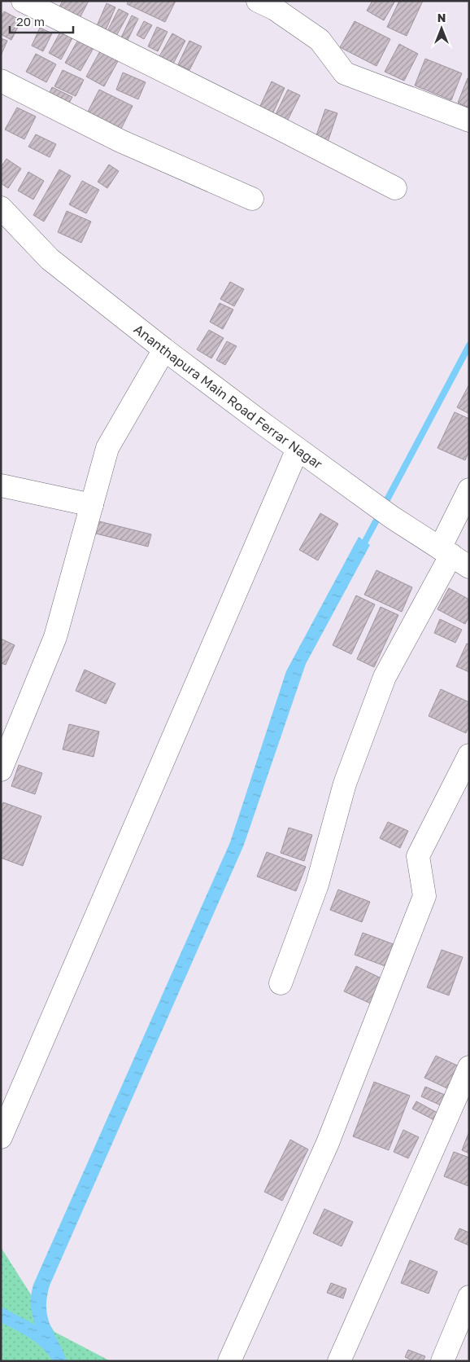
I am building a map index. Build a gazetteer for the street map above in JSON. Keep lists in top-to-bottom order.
{
  "streets": {
    "street": ["Ananthapura Main Road Ferrar Nagar"]
  },
  "scale_bar": "20 m",
  "north": "top"
}
